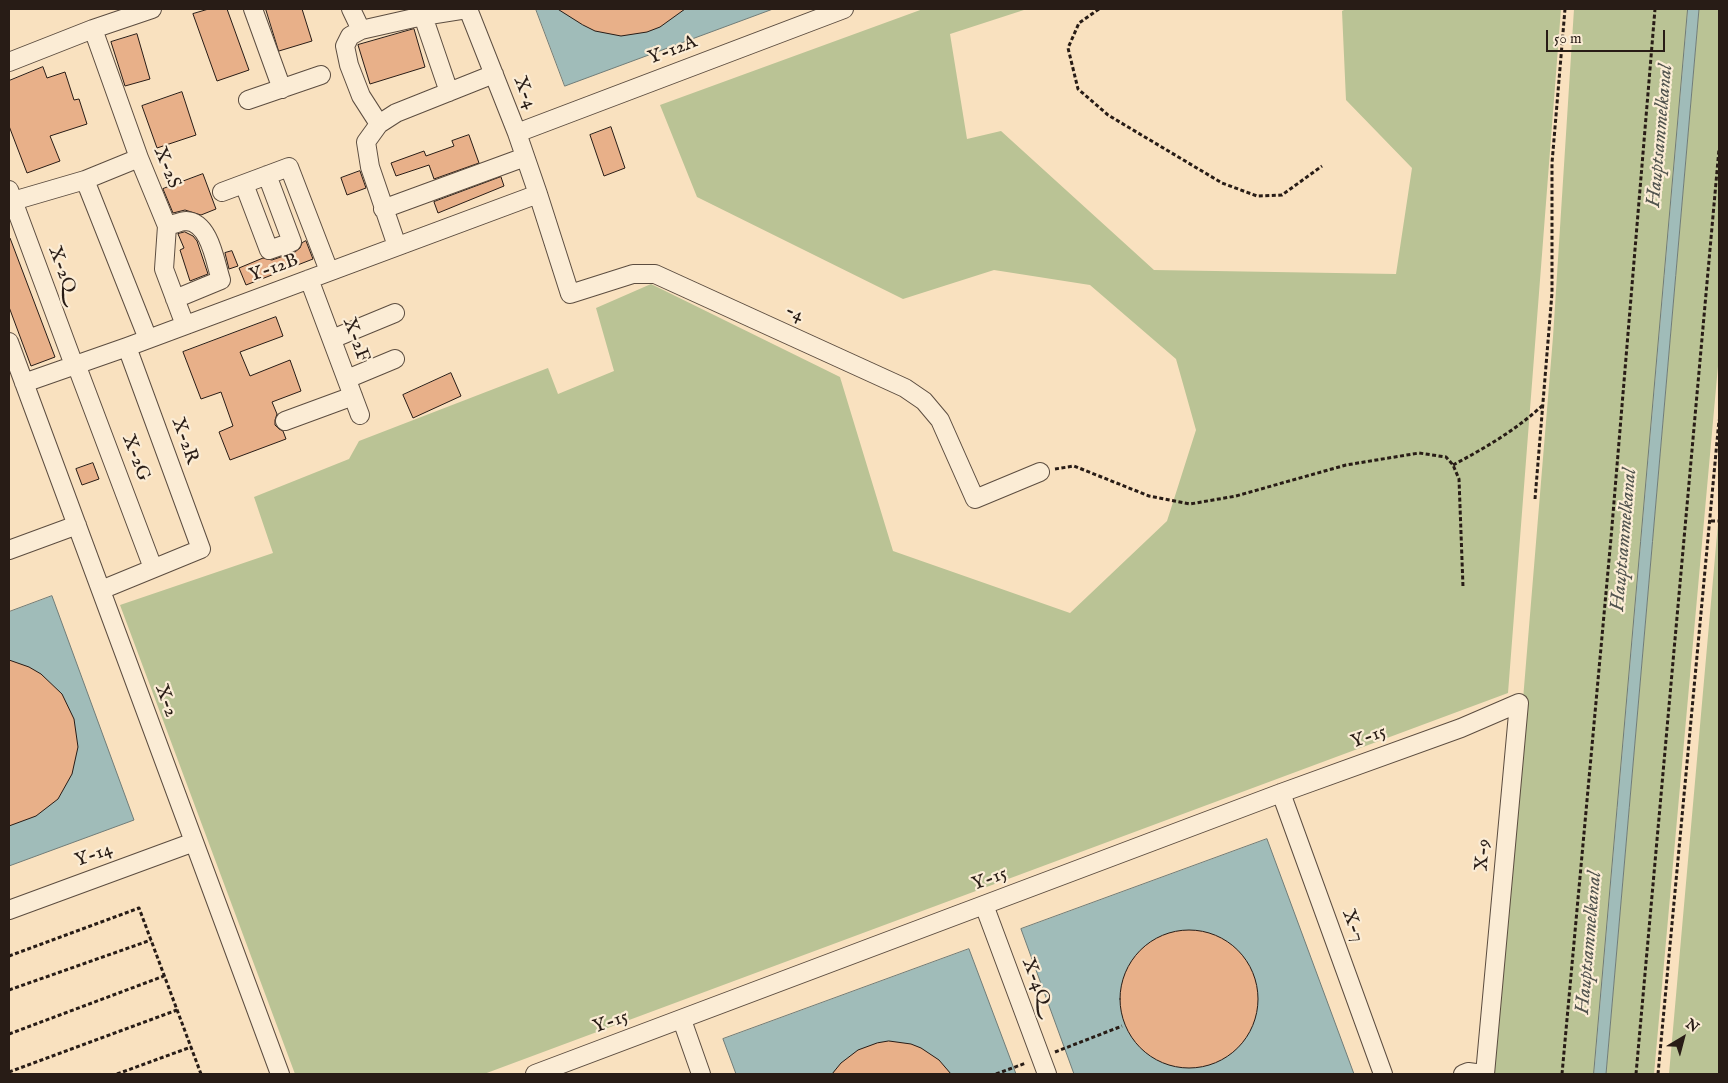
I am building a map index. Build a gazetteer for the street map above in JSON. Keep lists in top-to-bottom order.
{
  "streets": {
    "street": [
      "Y-12A",
      "X-4",
      "X-2S",
      "Y-12B",
      "X-2Q",
      "-4",
      "X-2F",
      "X-2R",
      "X-2G",
      "X-2",
      "Y-15",
      "X-9",
      "Y-14",
      "X-7",
      "X-4Q"
    ]
  },
  "crossings": [
    ["Y-12A", "X-4"],
    ["X-4", "Y-12B"],
    ["X-4", "-4"],
    ["X-2S", "Y-12B"],
    ["Y-12B", "X-2Q"],
    ["Y-12B", "-4"],
    ["Y-12B", "X-2F"],
    ["Y-12B", "X-2R"],
    ["Y-12B", "X-2G"],
    ["Y-12B", "X-2"],
    ["X-2Q", "X-2G"],
    ["X-2R", "X-2G"],
    ["X-2", "Y-14"],
    ["Y-15", "X-9"],
    ["Y-15", "X-7"],
    ["Y-15", "X-4Q"]
  ],
  "water": ["Hauptsammelkanal"],
  "scale_bar": "50 m",
  "north": "top right"
}
